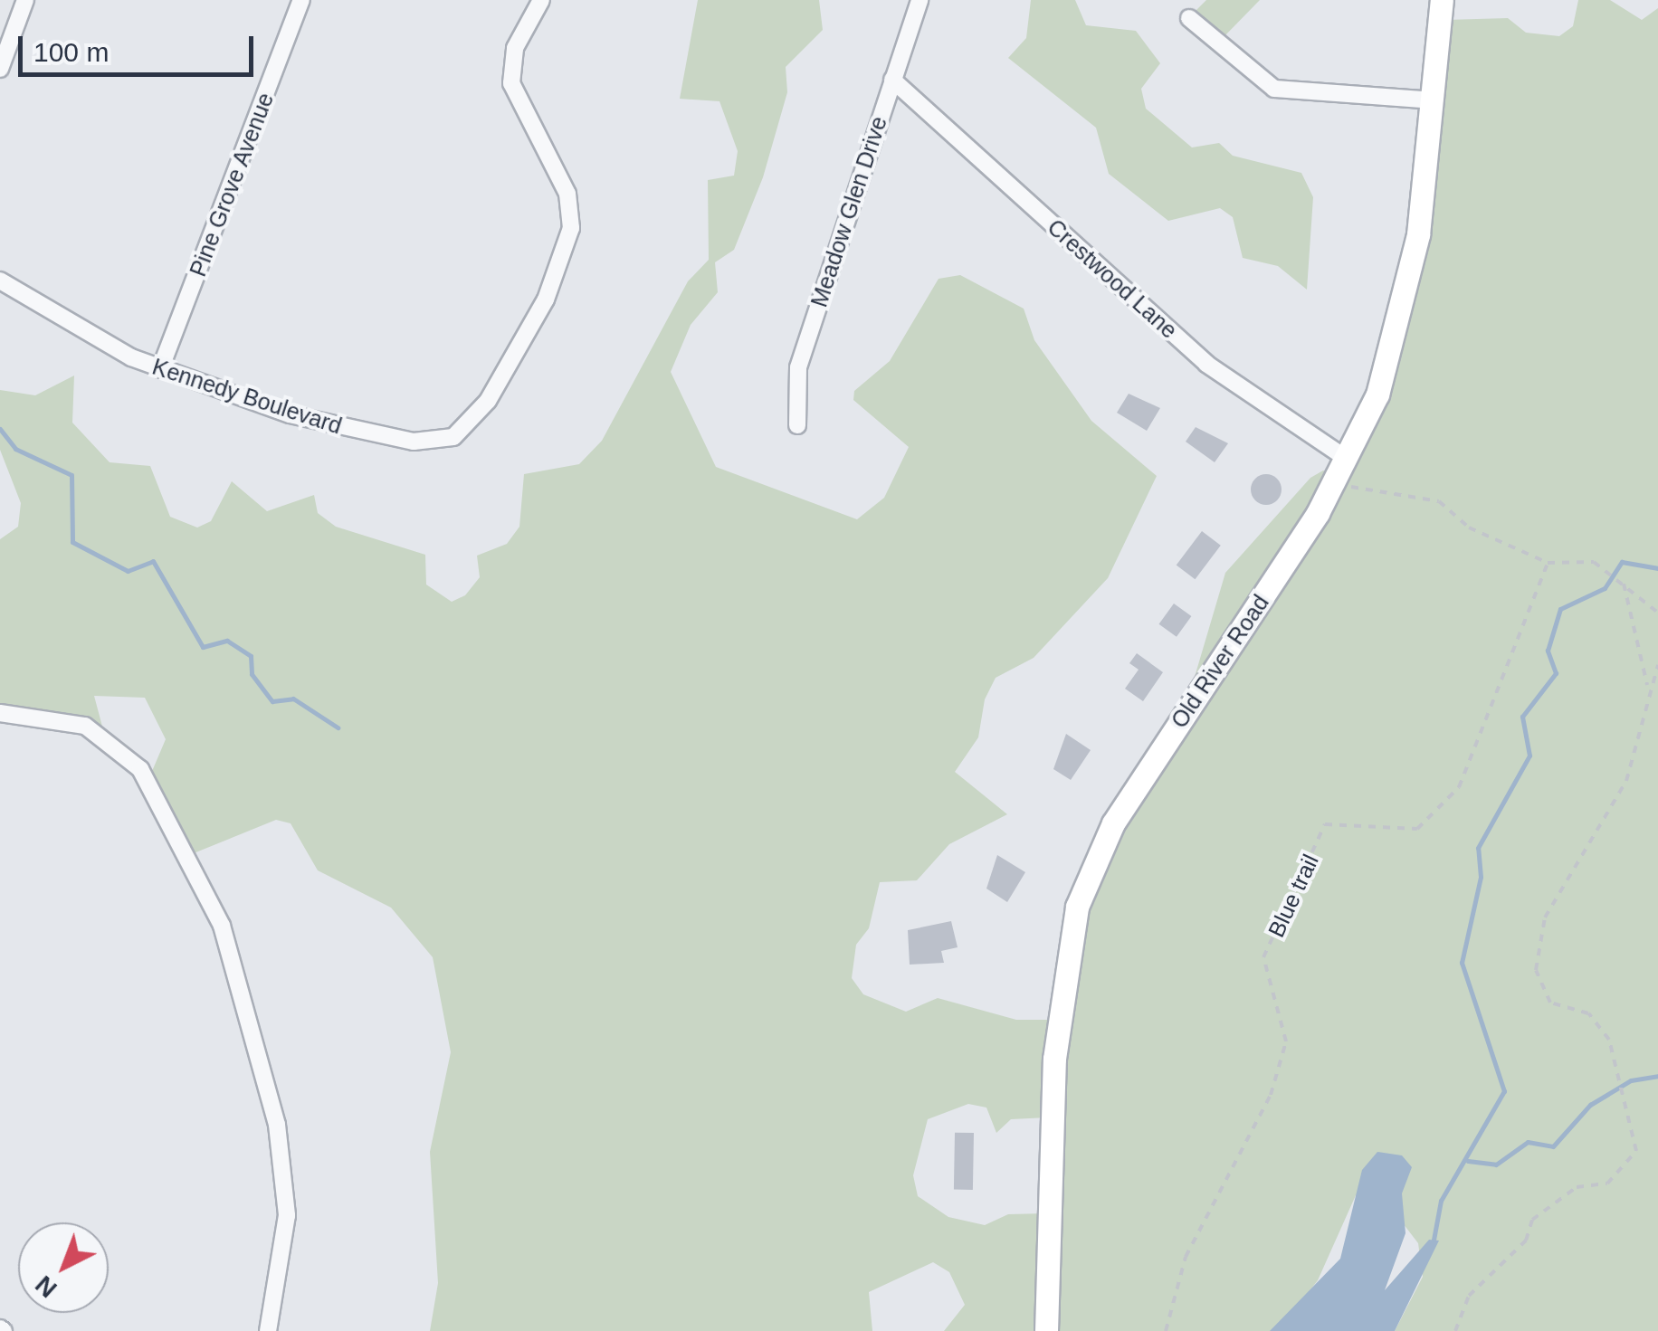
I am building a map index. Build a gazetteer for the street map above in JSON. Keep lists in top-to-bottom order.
{
  "streets": {
    "main road": ["Old River Road"],
    "street": [
      "Pine Grove Avenue",
      "Meadow Glen Drive",
      "Crestwood Lane",
      "Kennedy Boulevard"
    ],
    "path": ["Blue trail"]
  },
  "crossings": [
    ["Pine Grove Avenue", "Kennedy Boulevard"],
    ["Meadow Glen Drive", "Crestwood Lane"],
    ["Crestwood Lane", "Old River Road"]
  ],
  "scale_bar": "100 m",
  "north": "bottom left"
}
